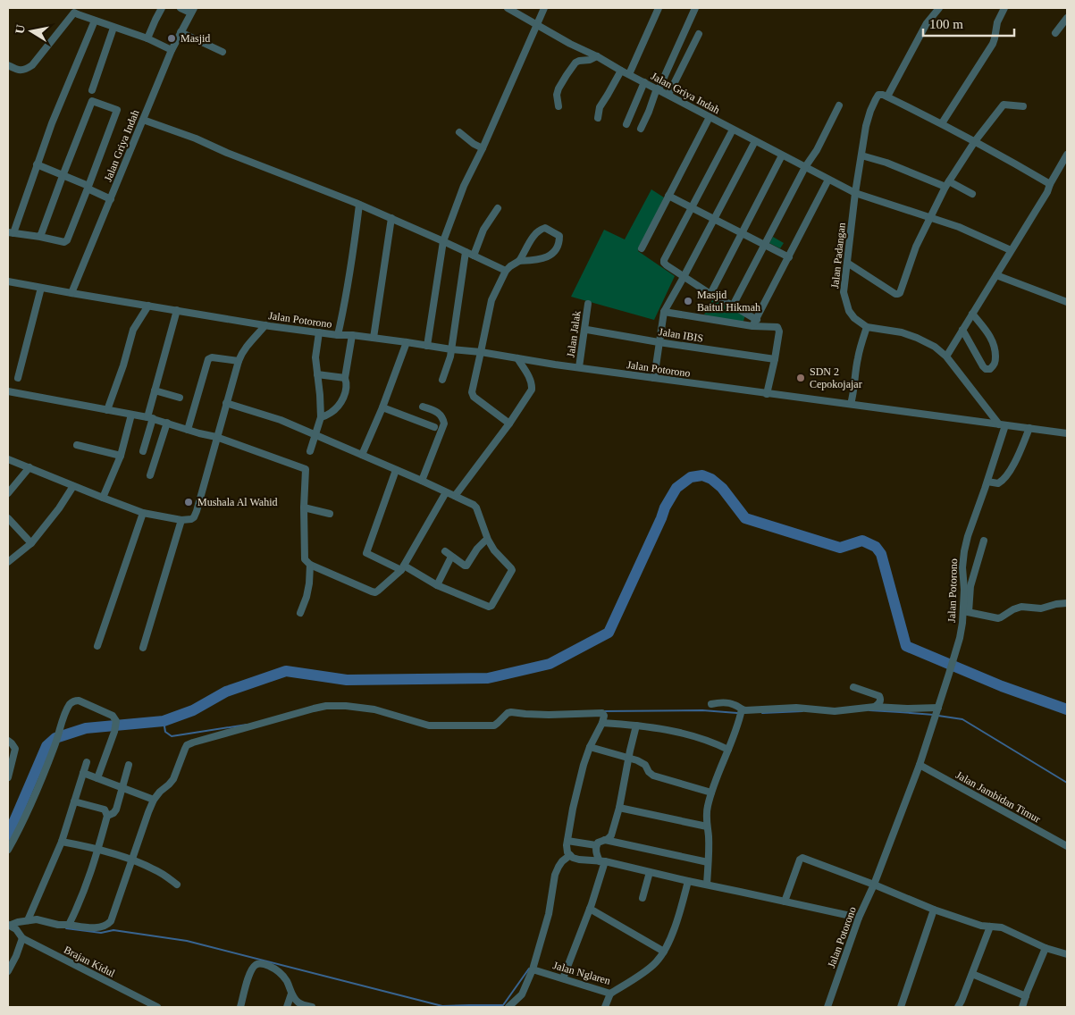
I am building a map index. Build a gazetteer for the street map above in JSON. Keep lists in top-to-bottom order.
{
  "streets": {
    "street": [
      "Jalan Griya Indah",
      "Jalan Padangan",
      "Jalan Potorono",
      "Jalan Jalak",
      "Jalan IBIS",
      "Jalan Jambidan Timur",
      "Brajan Kidul",
      "Jalan Nglaren"
    ]
  },
  "crossings": [
    ["Jalan Griya Indah", "Jalan Padangan"],
    ["Jalan Griya Indah", "Jalan Potorono"],
    ["Jalan Potorono", "Jalan Jalak"],
    ["Jalan Potorono", "Jalan Jambidan Timur"],
    ["Jalan Jalak", "Jalan IBIS"]
  ],
  "places": [
    "Masjid",
    "Masjid Baitul Hikmah",
    "SDN 2 Cepokojajar",
    "Mushala Al Wahid"
  ],
  "scale_bar": "100 m",
  "north": "left"
}
